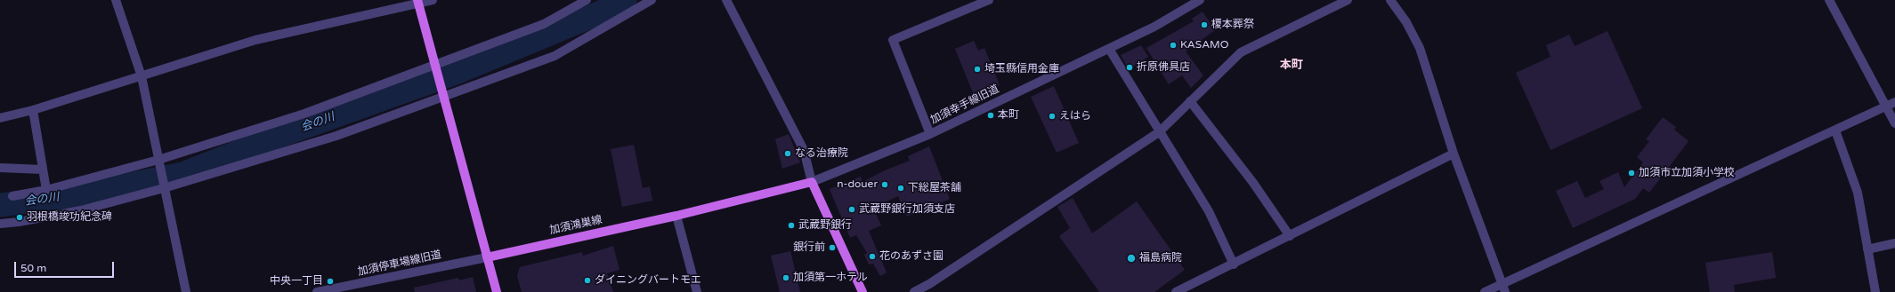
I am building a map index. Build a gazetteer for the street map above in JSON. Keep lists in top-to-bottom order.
{
  "streets": {
    "main road": ["加須鴻巣線"],
    "street": ["加須幸手線旧道", "加須停車場線旧道"]
  },
  "crossings": [
    ["加須幸手線旧道", "加須鴻巣線"],
    ["加須鴻巣線", "加須停車場線旧道"]
  ],
  "districts": ["本町"],
  "water": ["会の川"],
  "places": [
    "榎本葬祭",
    "KASAMO",
    "折原佛具店",
    "埼玉縣信用金庫",
    "本町",
    "えはら",
    "なる治療院",
    "加須市立加須小学校",
    "n-douer",
    "下総屋茶舗",
    "武蔵野銀行加須支店",
    "羽根橋竣功紀念碑",
    "武蔵野銀行",
    "銀行前",
    "花のあずさ園",
    "福島病院",
    "加須第一ホテル",
    "ダイニングバートモエ",
    "中央一丁目"
  ],
  "scale_bar": "50 m"
}
